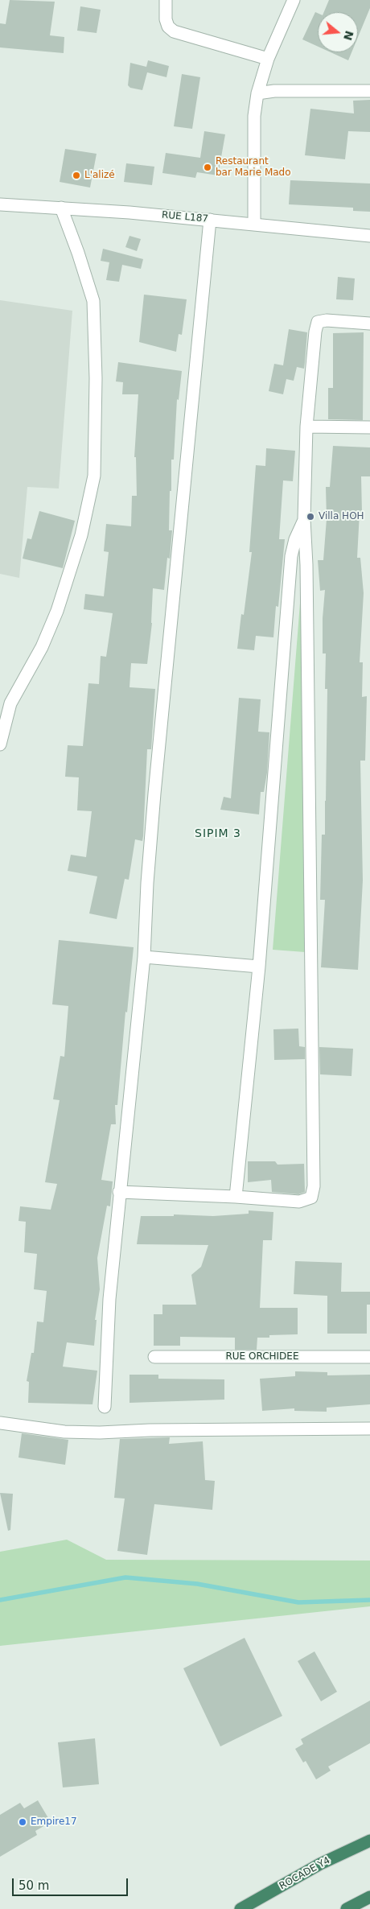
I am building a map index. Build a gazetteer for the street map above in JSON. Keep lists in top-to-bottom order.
{
  "streets": {
    "highway": ["ROCADE Y4"],
    "street": ["RUE L187", "RUE ORCHIDEE"]
  },
  "districts": ["SIPIM 3"],
  "places": [
    "Restaurant bar Marie Mado",
    "L'alizé",
    "Villa HOH",
    "Empire17"
  ],
  "scale_bar": "50 m",
  "north": "right"
}
